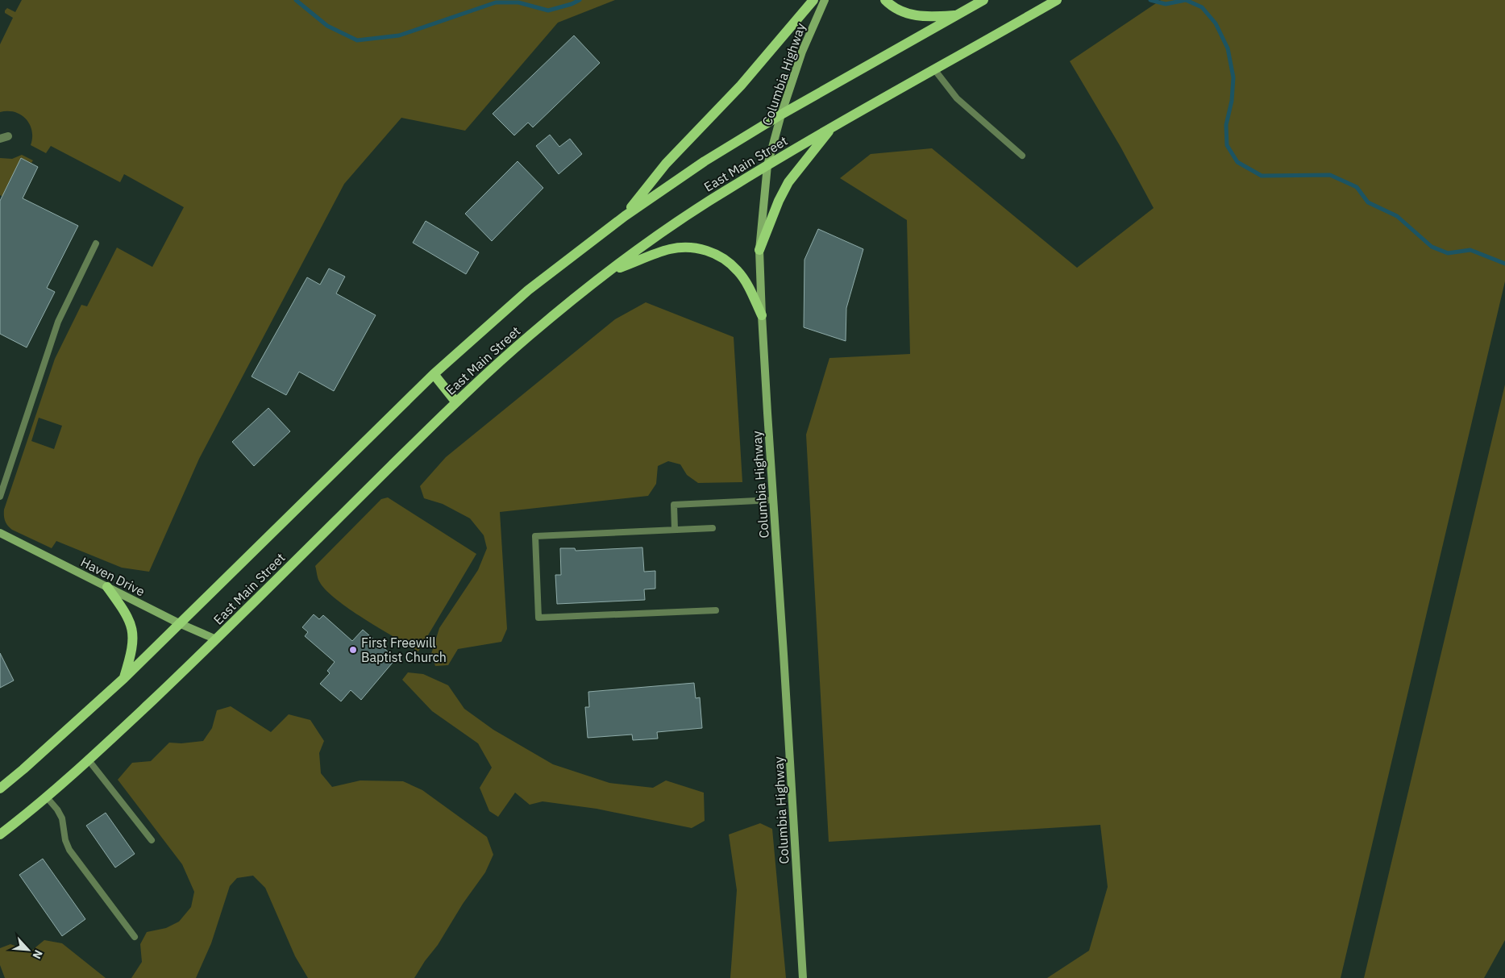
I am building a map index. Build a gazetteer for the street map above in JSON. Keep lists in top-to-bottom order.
{
  "streets": {
    "main road": ["Columbia Highway", "East Main Street", "Haven Drive"]
  },
  "crossings": [
    ["Columbia Highway", "East Main Street"],
    ["East Main Street", "Haven Drive"]
  ],
  "places": ["First Freewill Baptist Church"],
  "north": "bottom right"
}
